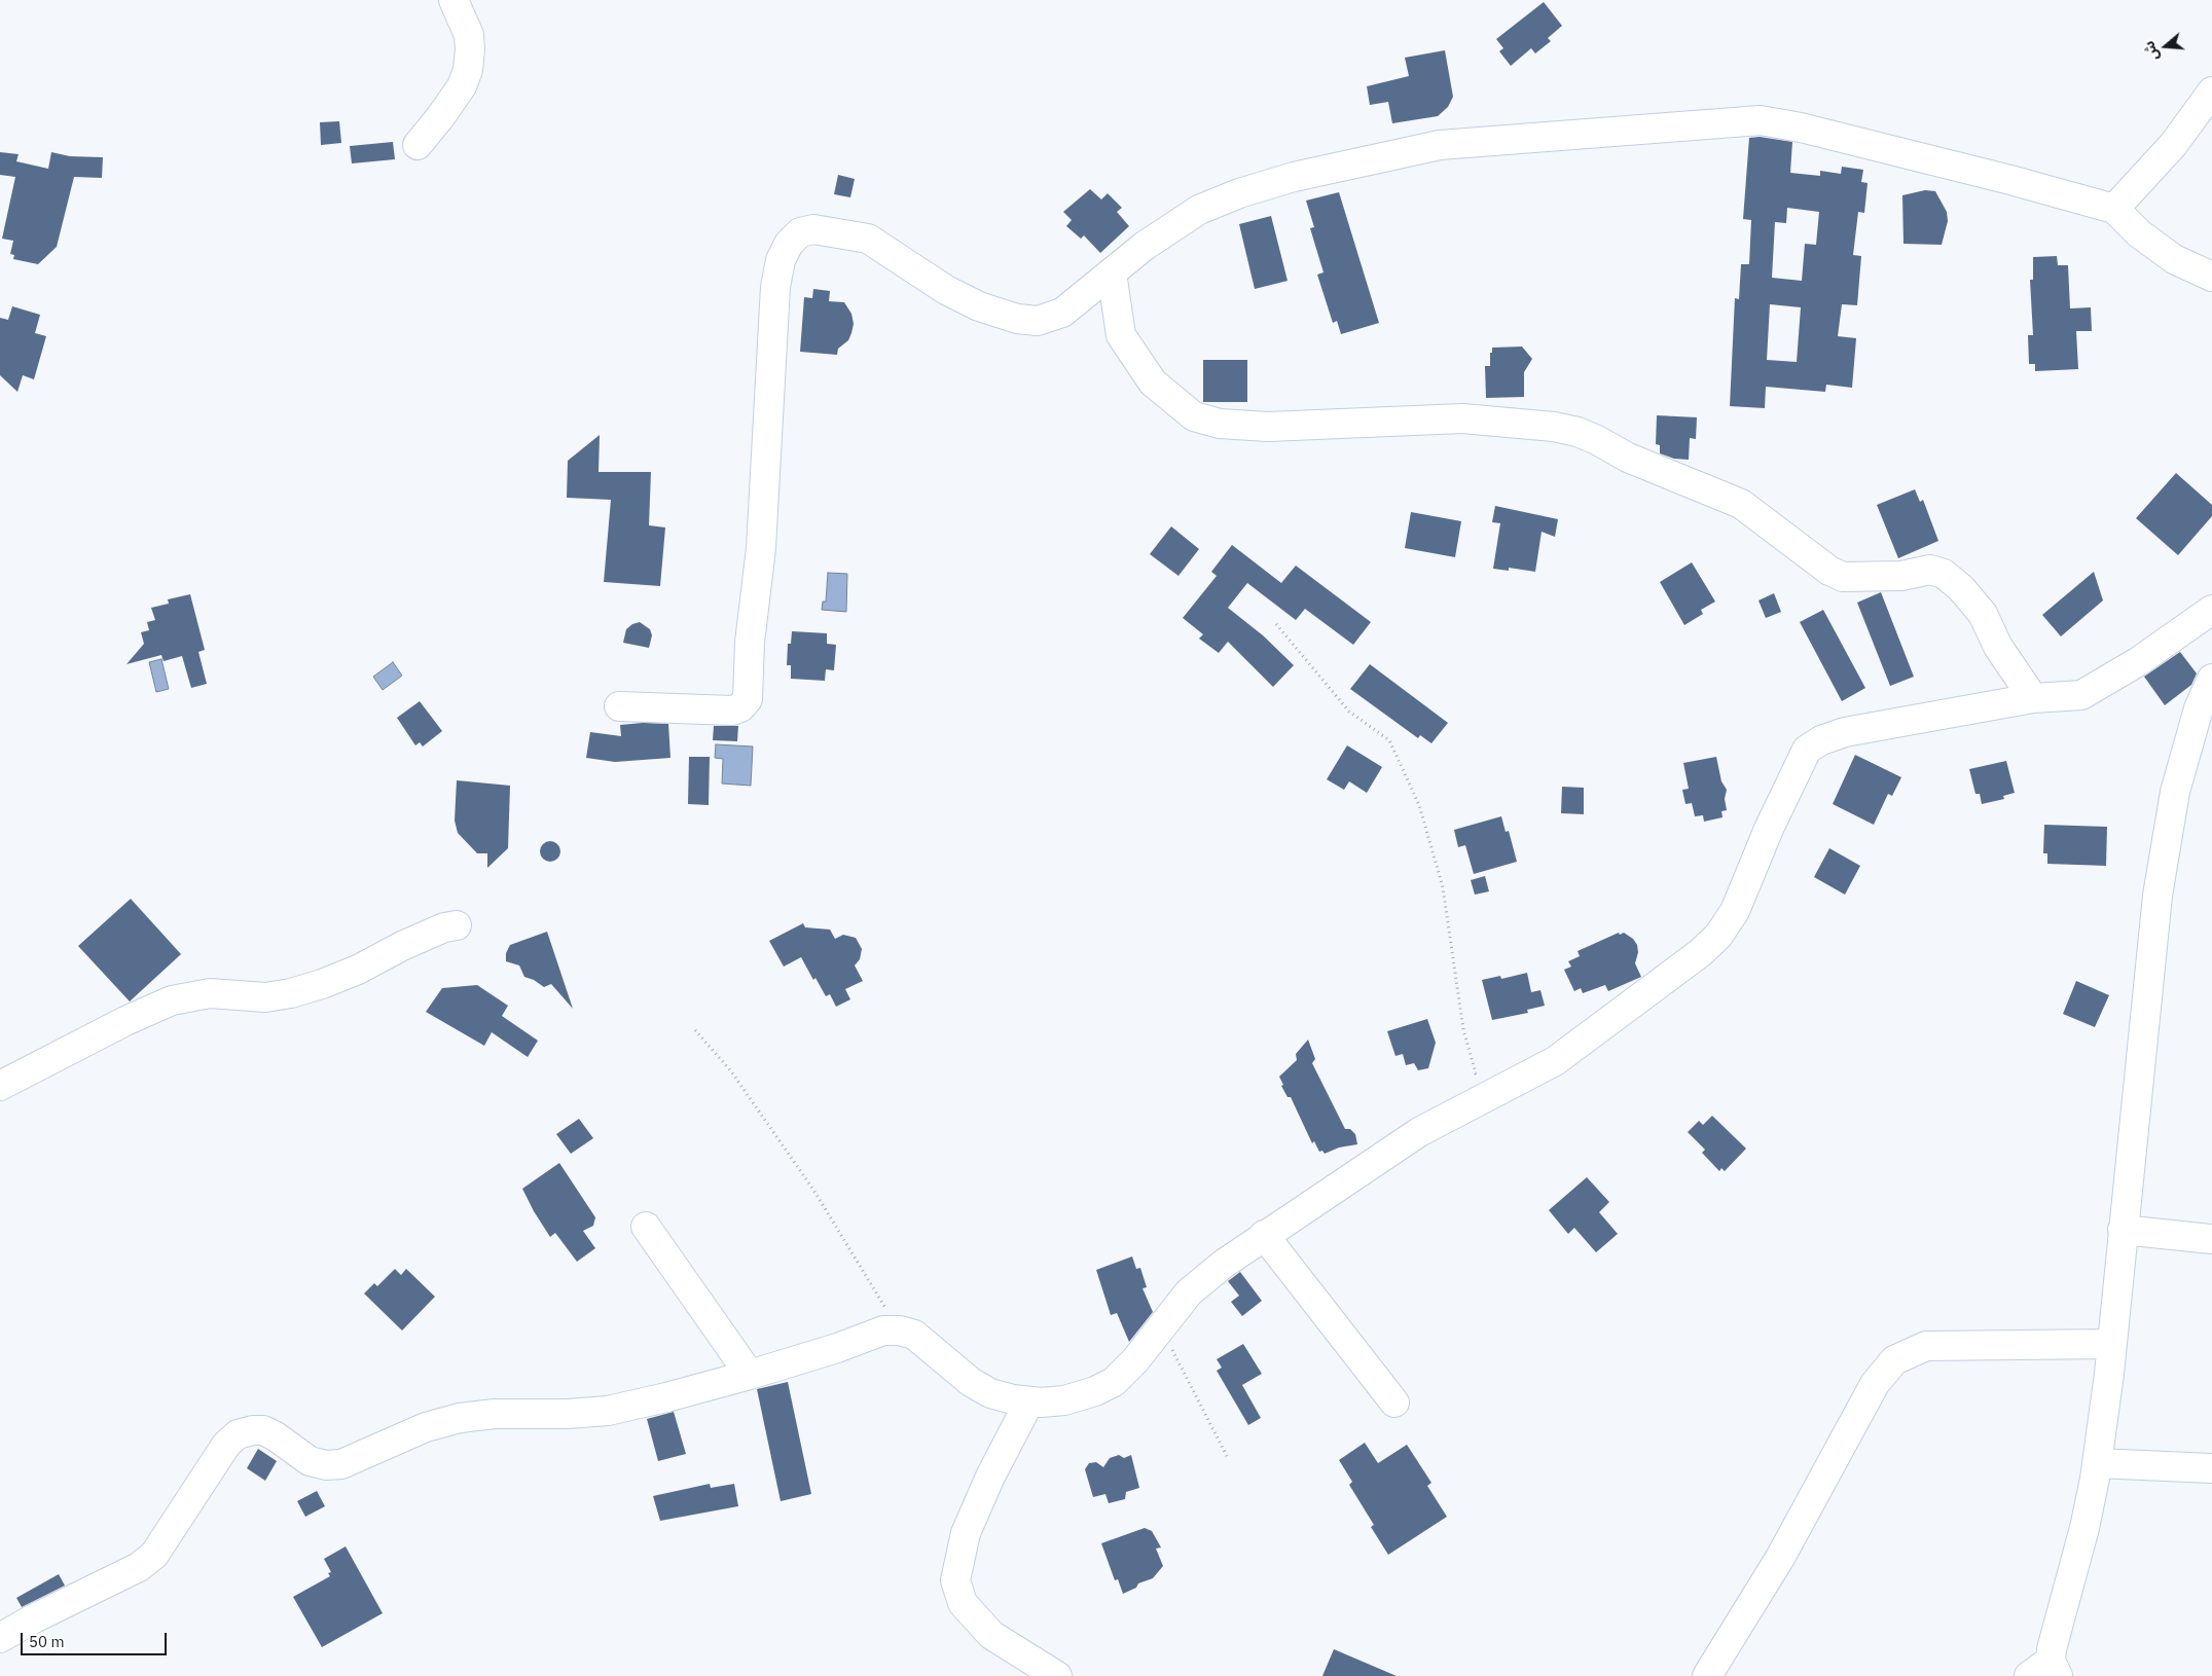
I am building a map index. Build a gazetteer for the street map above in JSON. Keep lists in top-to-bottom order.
{
  "scale_bar": "50 m",
  "north": "left"
}
